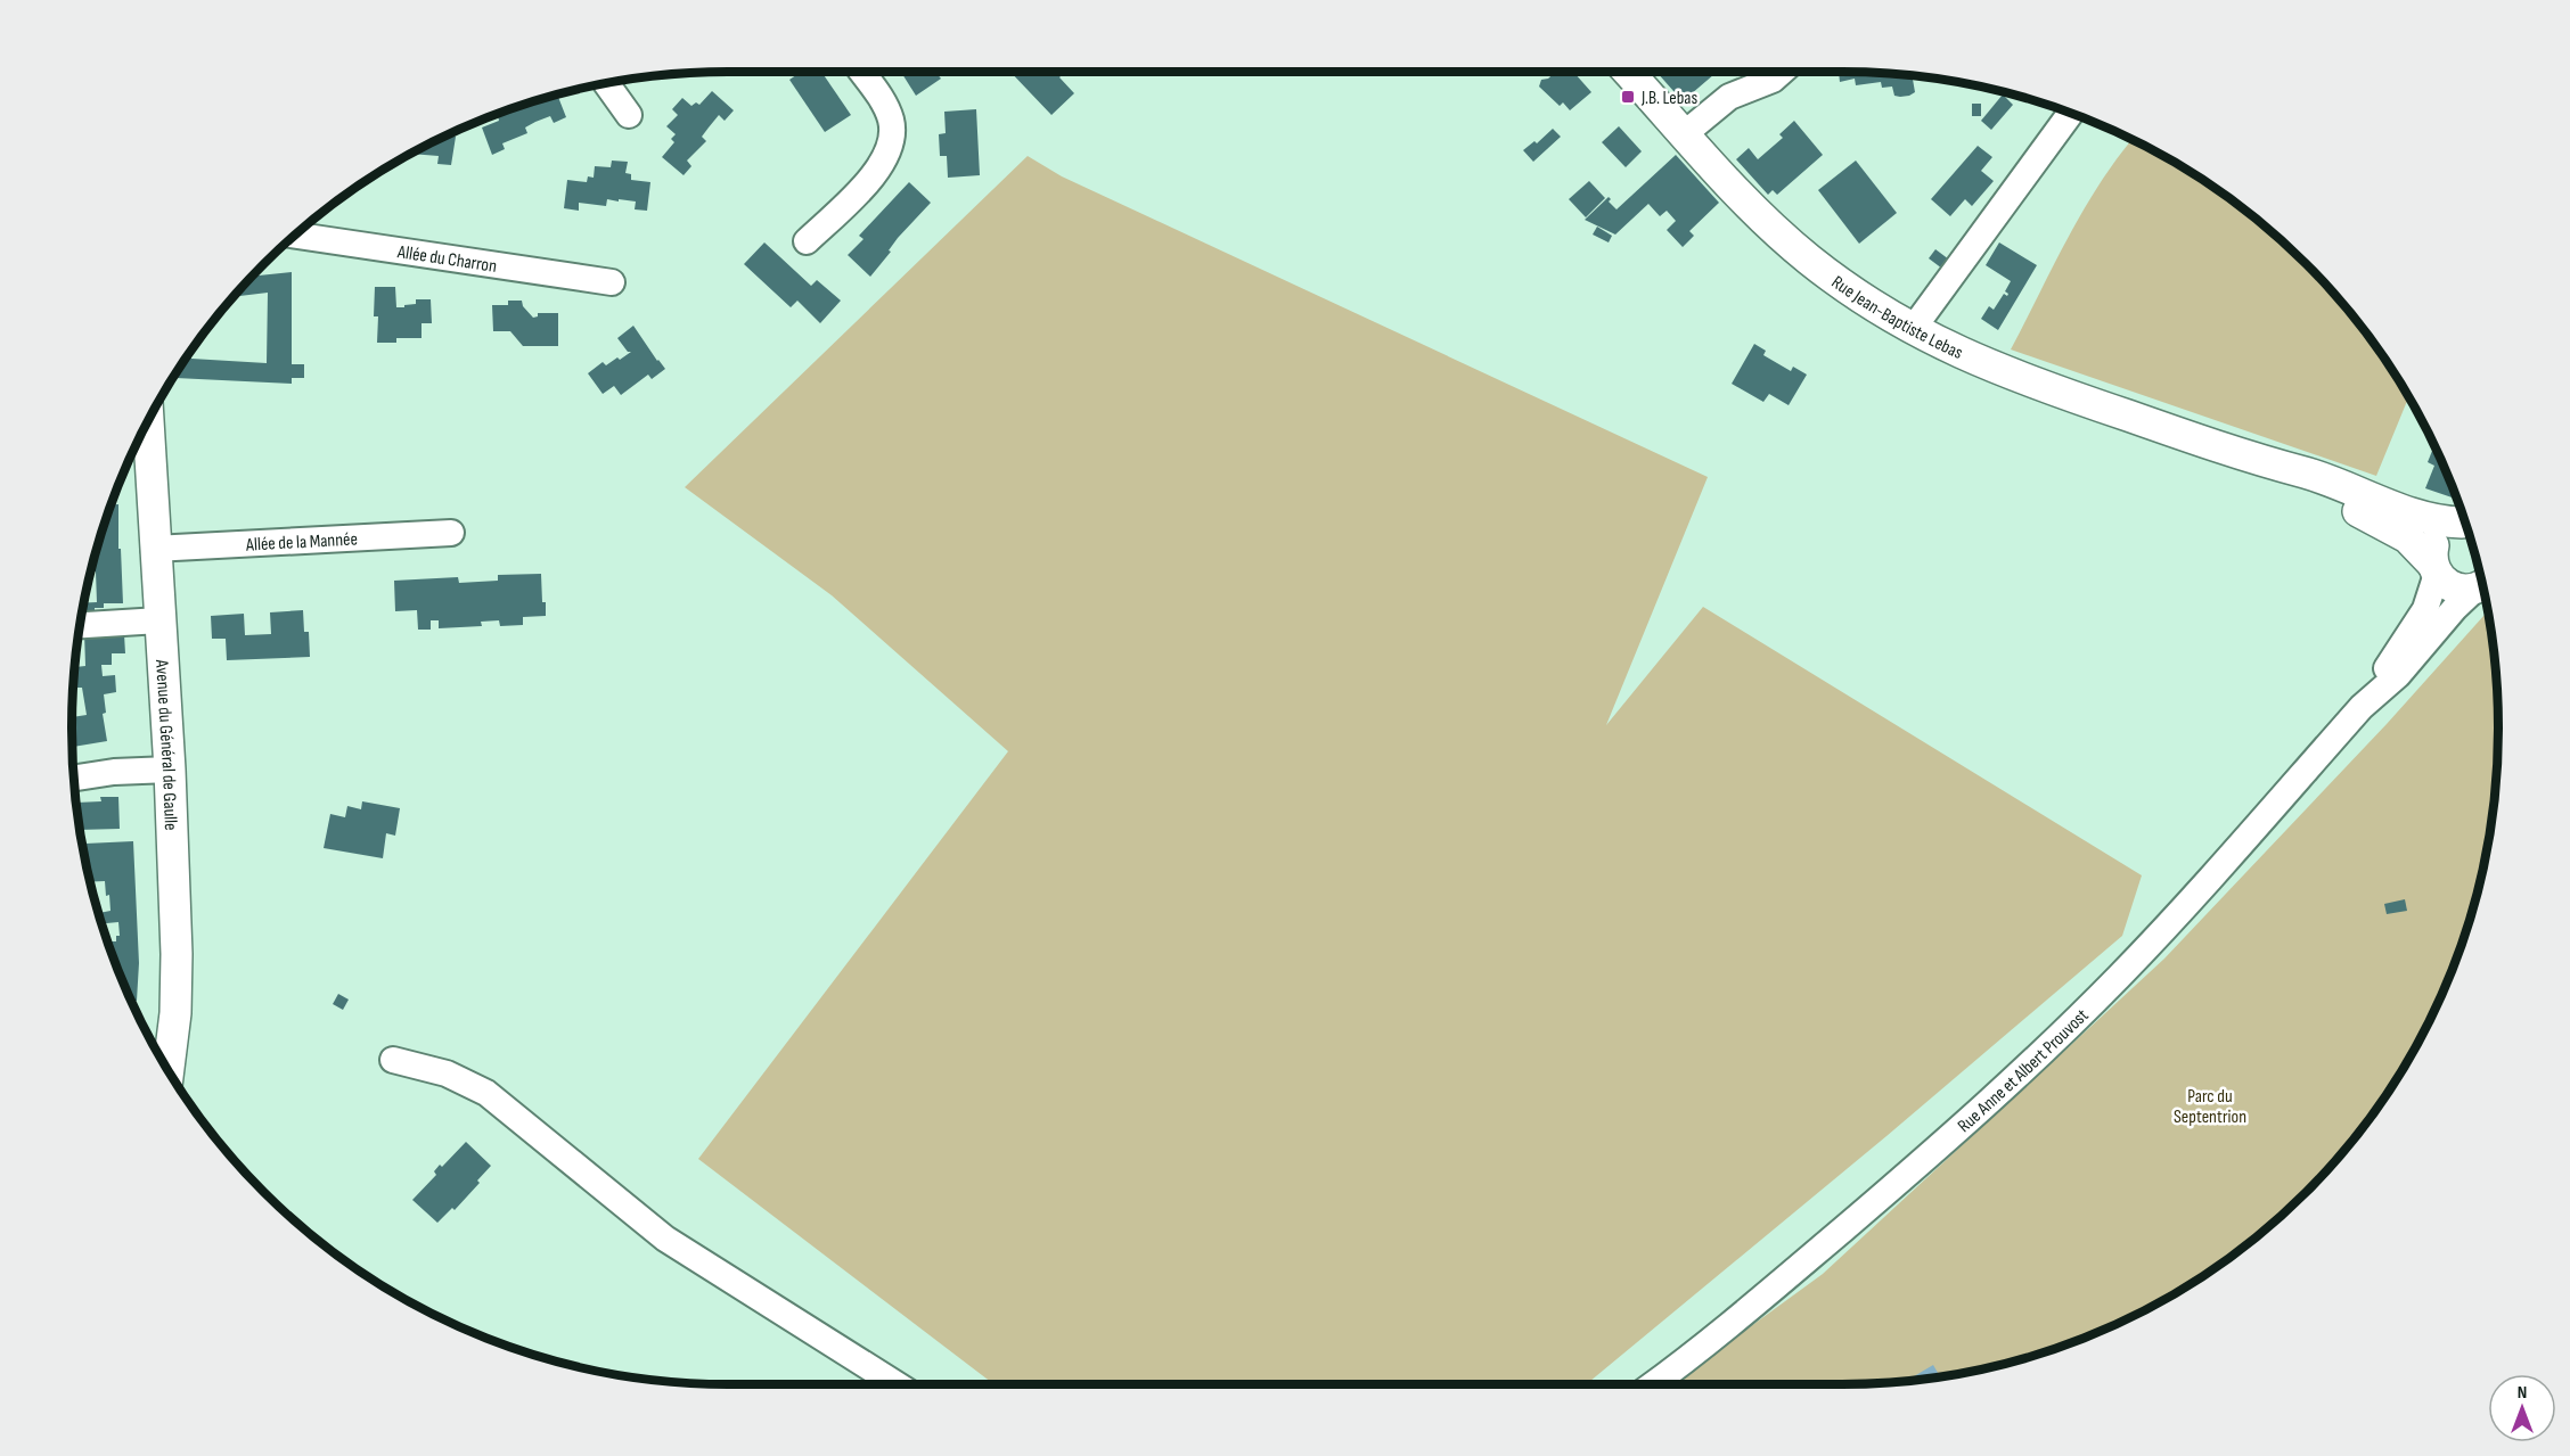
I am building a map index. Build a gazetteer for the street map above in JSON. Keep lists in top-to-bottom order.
{
  "streets": {
    "main road": ["Rue Jean-Baptiste Lebas", "Avenue du Général de Gaulle"],
    "street": ["Allée du Charron", "Allée de la Mannée", "Rue Anne et Albert Prouvost"]
  },
  "crossings": [
    ["Rue Jean-Baptiste Lebas", "Rue Anne et Albert Prouvost"],
    ["Allée de la Mannée", "Avenue du Général de Gaulle"]
  ],
  "parks": ["Parc du Septentrion"],
  "places": {
    "transit": ["J.B. Lebas"]
  },
  "north": "top"
}
